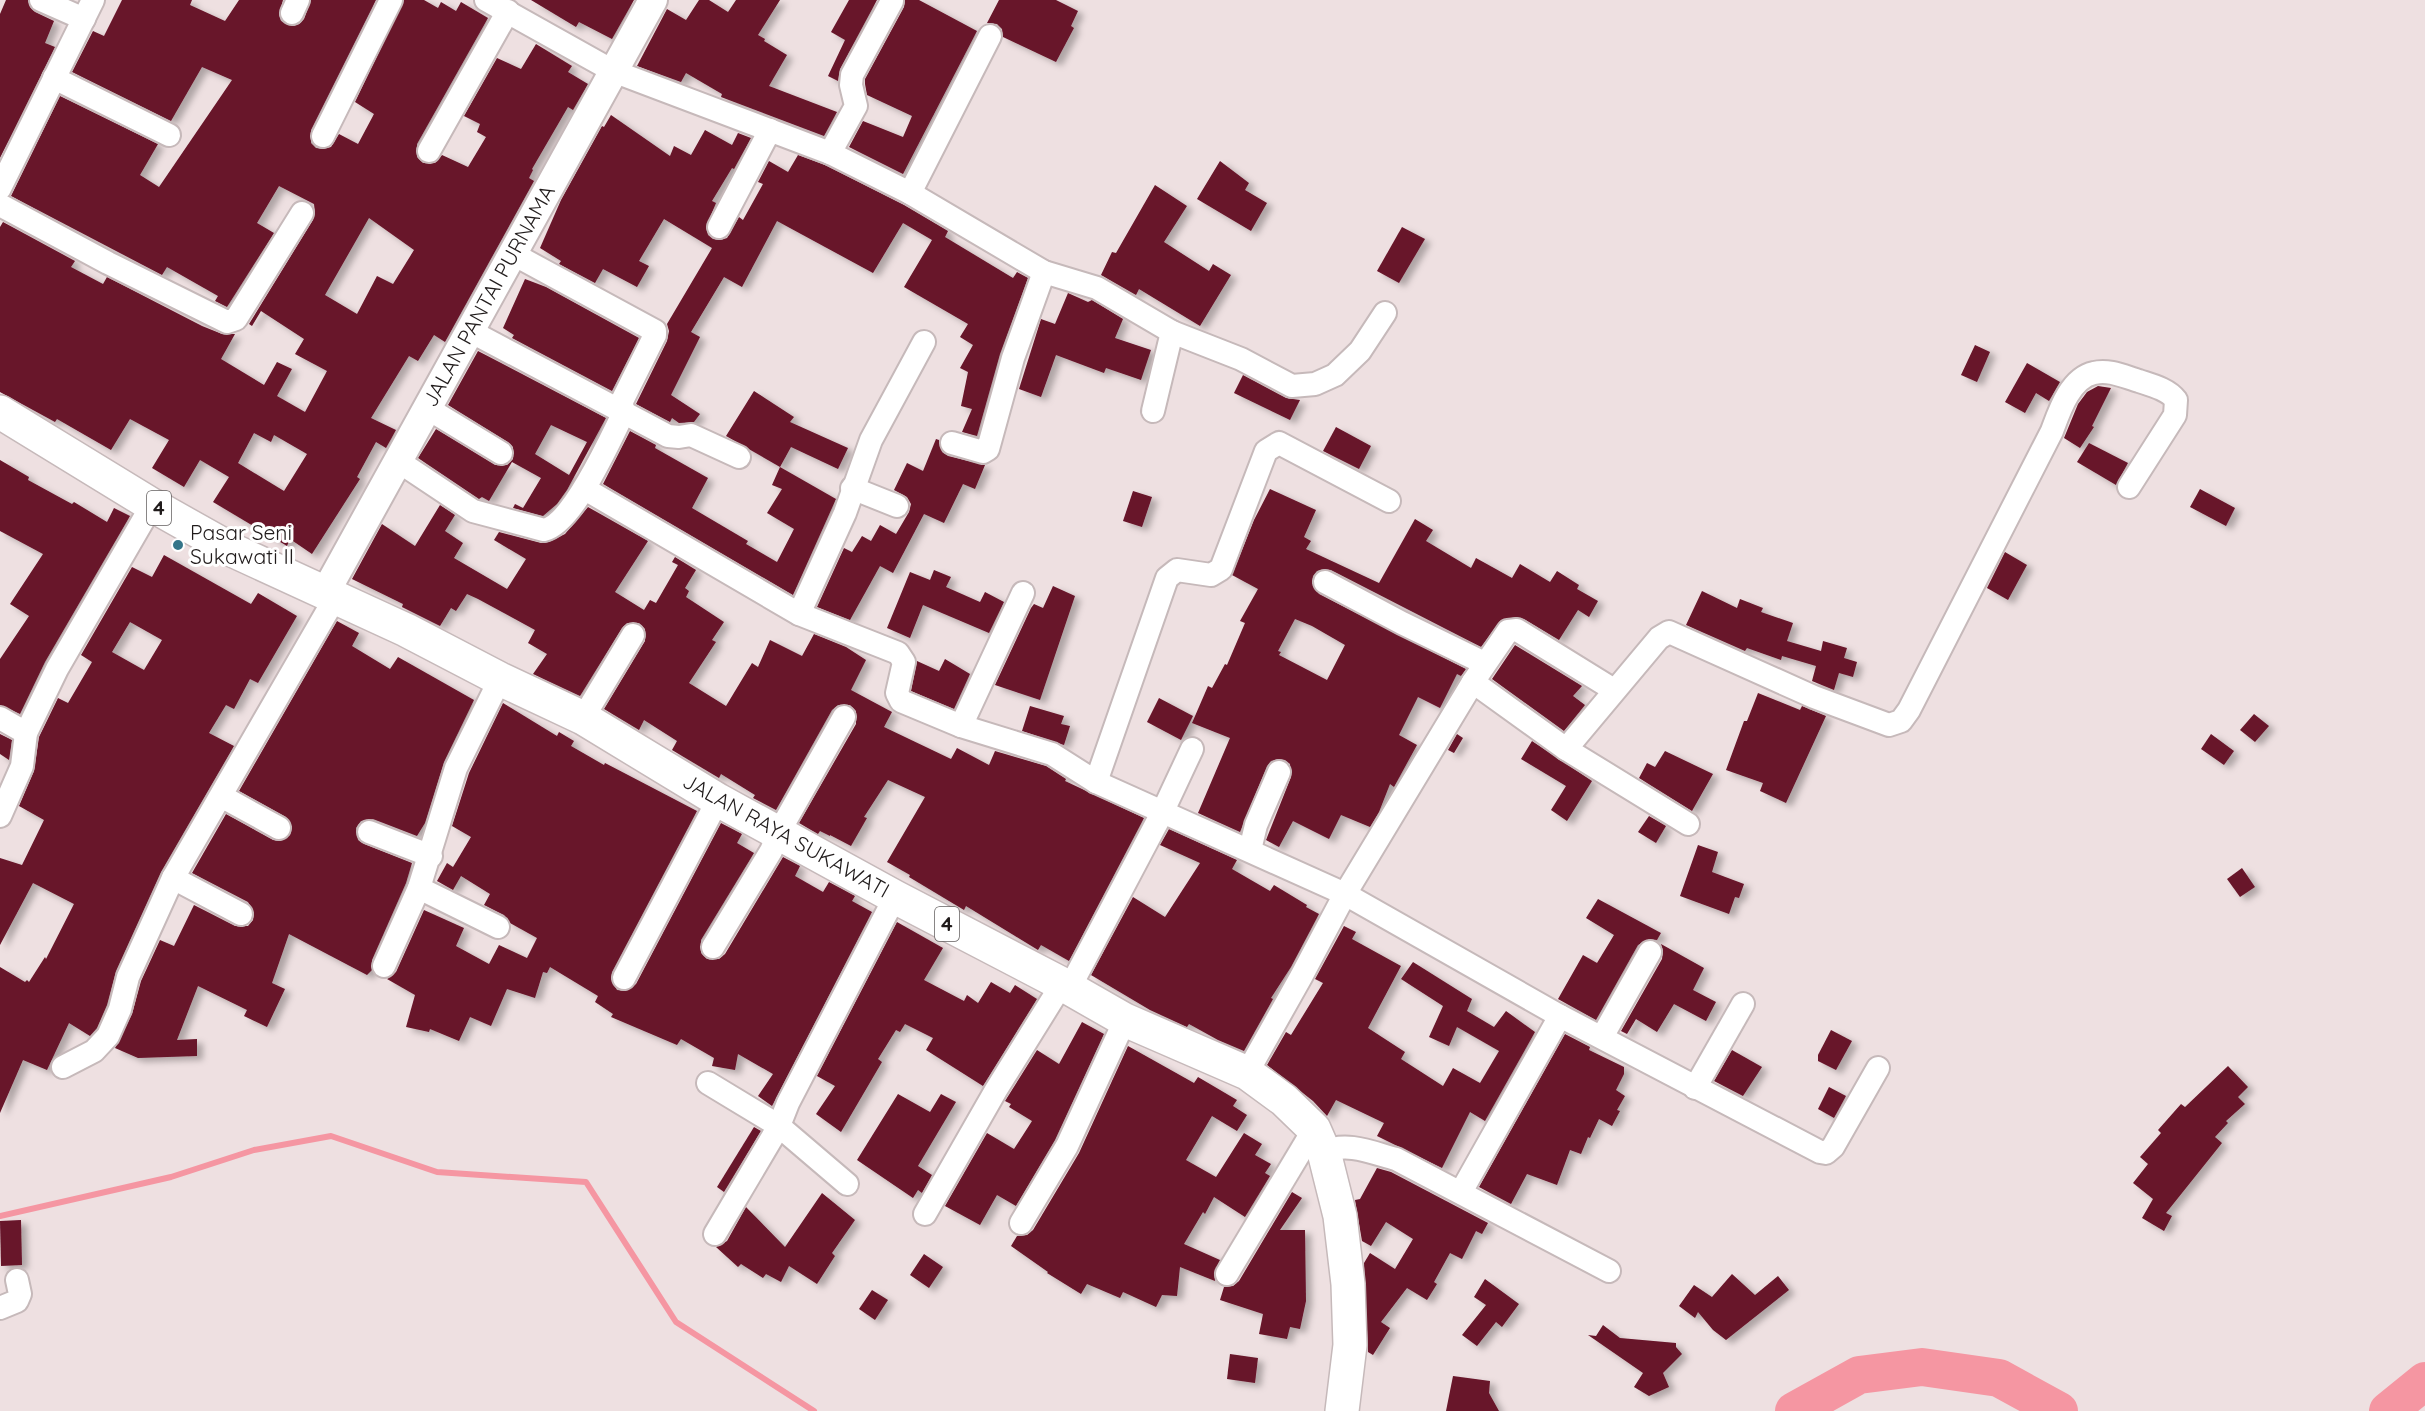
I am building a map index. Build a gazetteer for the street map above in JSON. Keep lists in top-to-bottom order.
{
  "streets": {
    "highway": ["4", "JALAN RAYA SUKAWATI"],
    "street": ["JALAN PANTAI PURNAMA"]
  },
  "crossings": [
    ["JALAN PANTAI PURNAMA", "JALAN RAYA SUKAWATI"]
  ],
  "places": ["Pasar Seni Sukawati II"]
}
